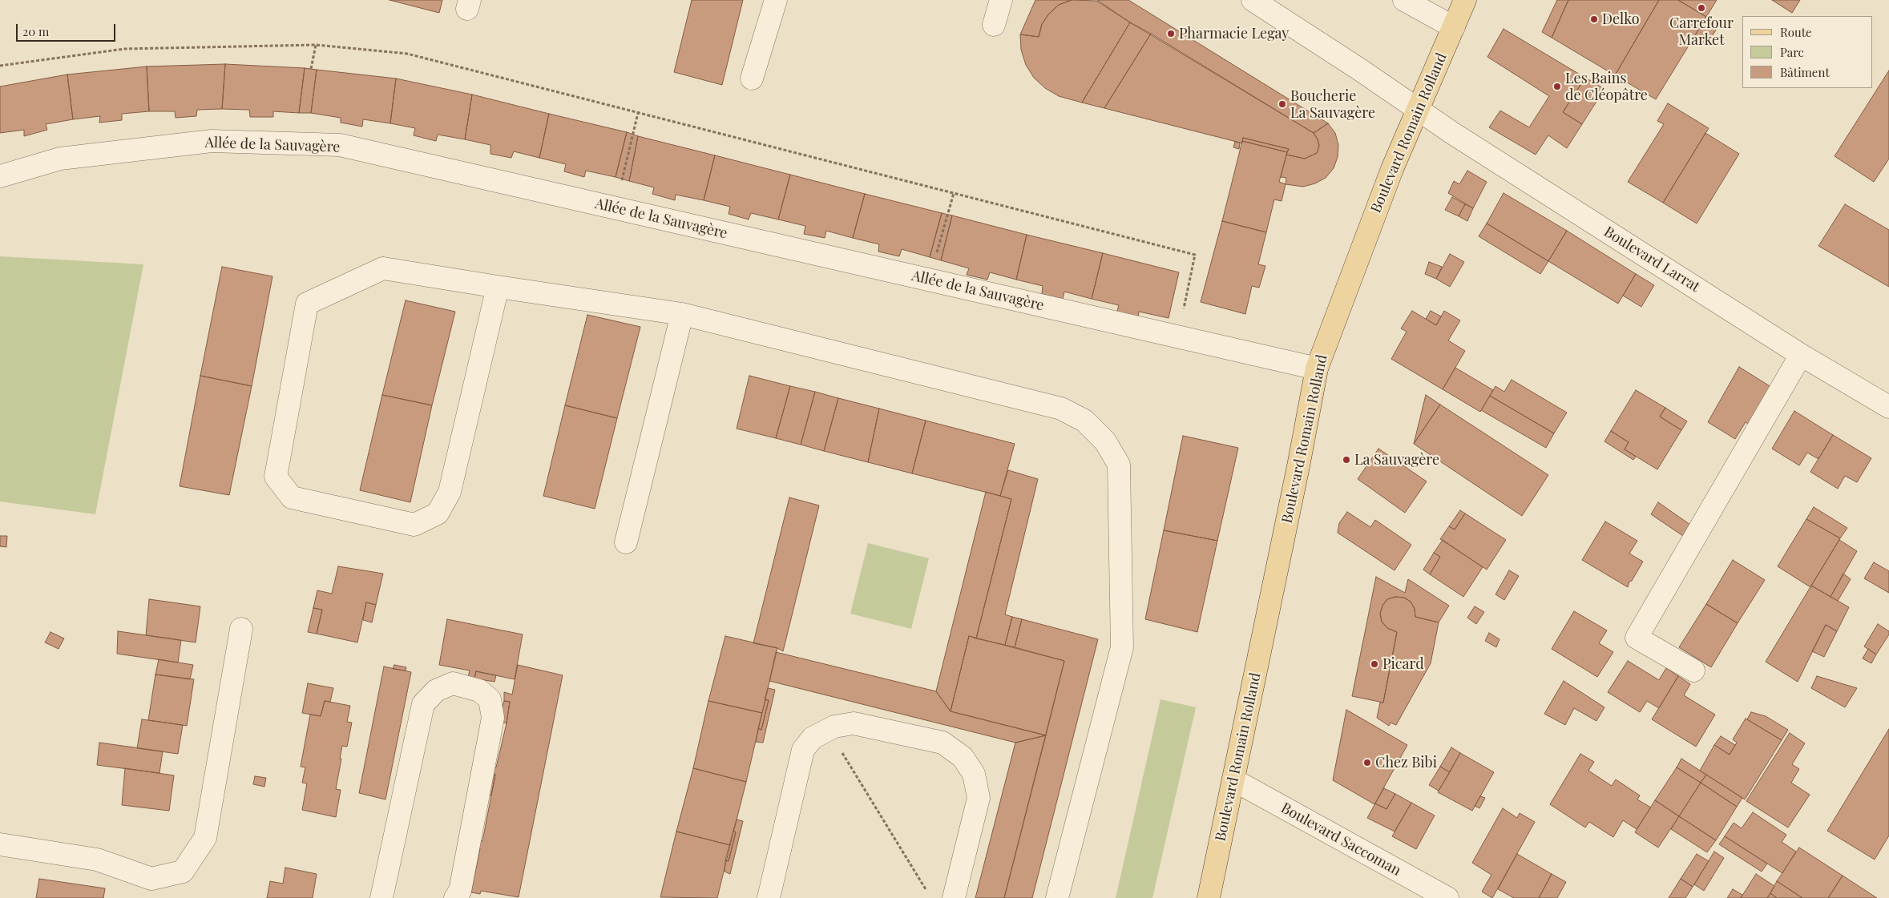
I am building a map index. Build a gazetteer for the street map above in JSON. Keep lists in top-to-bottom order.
{
  "streets": {
    "main road": ["Boulevard Romain Rolland"],
    "street": ["Allée de la Sauvagère", "Boulevard Larrat", "Boulevard Saccoman"]
  },
  "crossings": [
    ["Boulevard Romain Rolland", "Allée de la Sauvagère"],
    ["Boulevard Romain Rolland", "Boulevard Larrat"],
    ["Boulevard Romain Rolland", "Boulevard Saccoman"]
  ],
  "places": [
    "Carrefour Market",
    "Delko",
    "Pharmacie Legay",
    "Les Bains de Cléopâtre",
    "Boucherie La Sauvagère",
    "La Sauvagère",
    "Picard",
    "Chez Bibi"
  ],
  "legend": ["Route", "Parc", "Bâtiment"],
  "scale_bar": "20 m"
}
